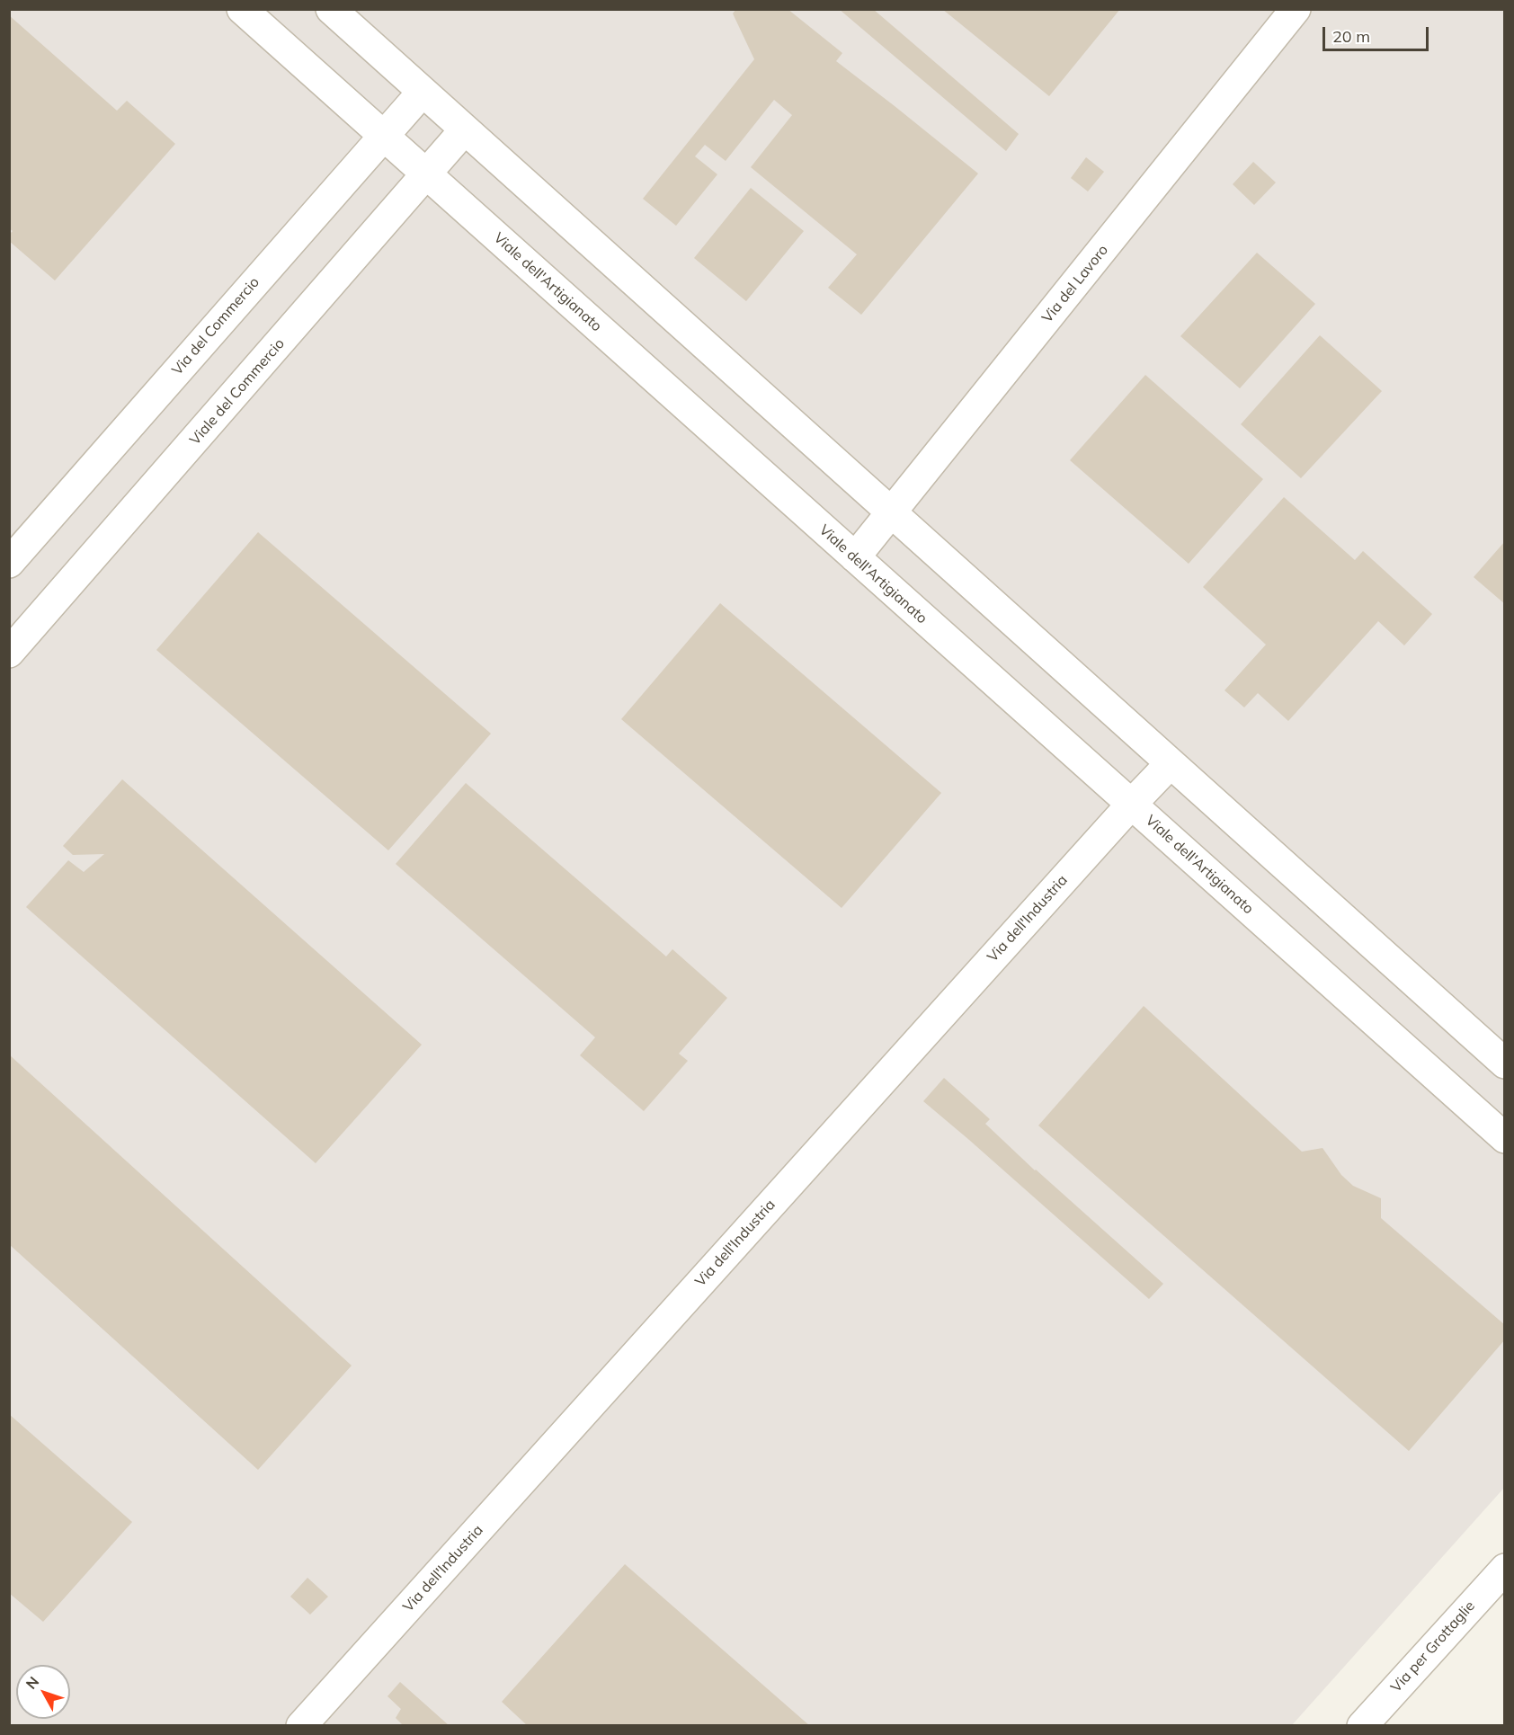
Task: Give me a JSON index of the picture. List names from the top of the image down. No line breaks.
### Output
{"streets":{"street":["Viale dell'Artigianato","Via del Lavoro","Via del Commercio","Viale del Commercio","Via dell'Industria","Via per Grottaglie"]},"crossings":[["Viale dell'Artigianato","Via del Lavoro"],["Viale dell'Artigianato","Via del Commercio"],["Viale dell'Artigianato","Viale del Commercio"],["Viale dell'Artigianato","Via dell'Industria"]],"scale_bar":"20 m","north":"top left"}
